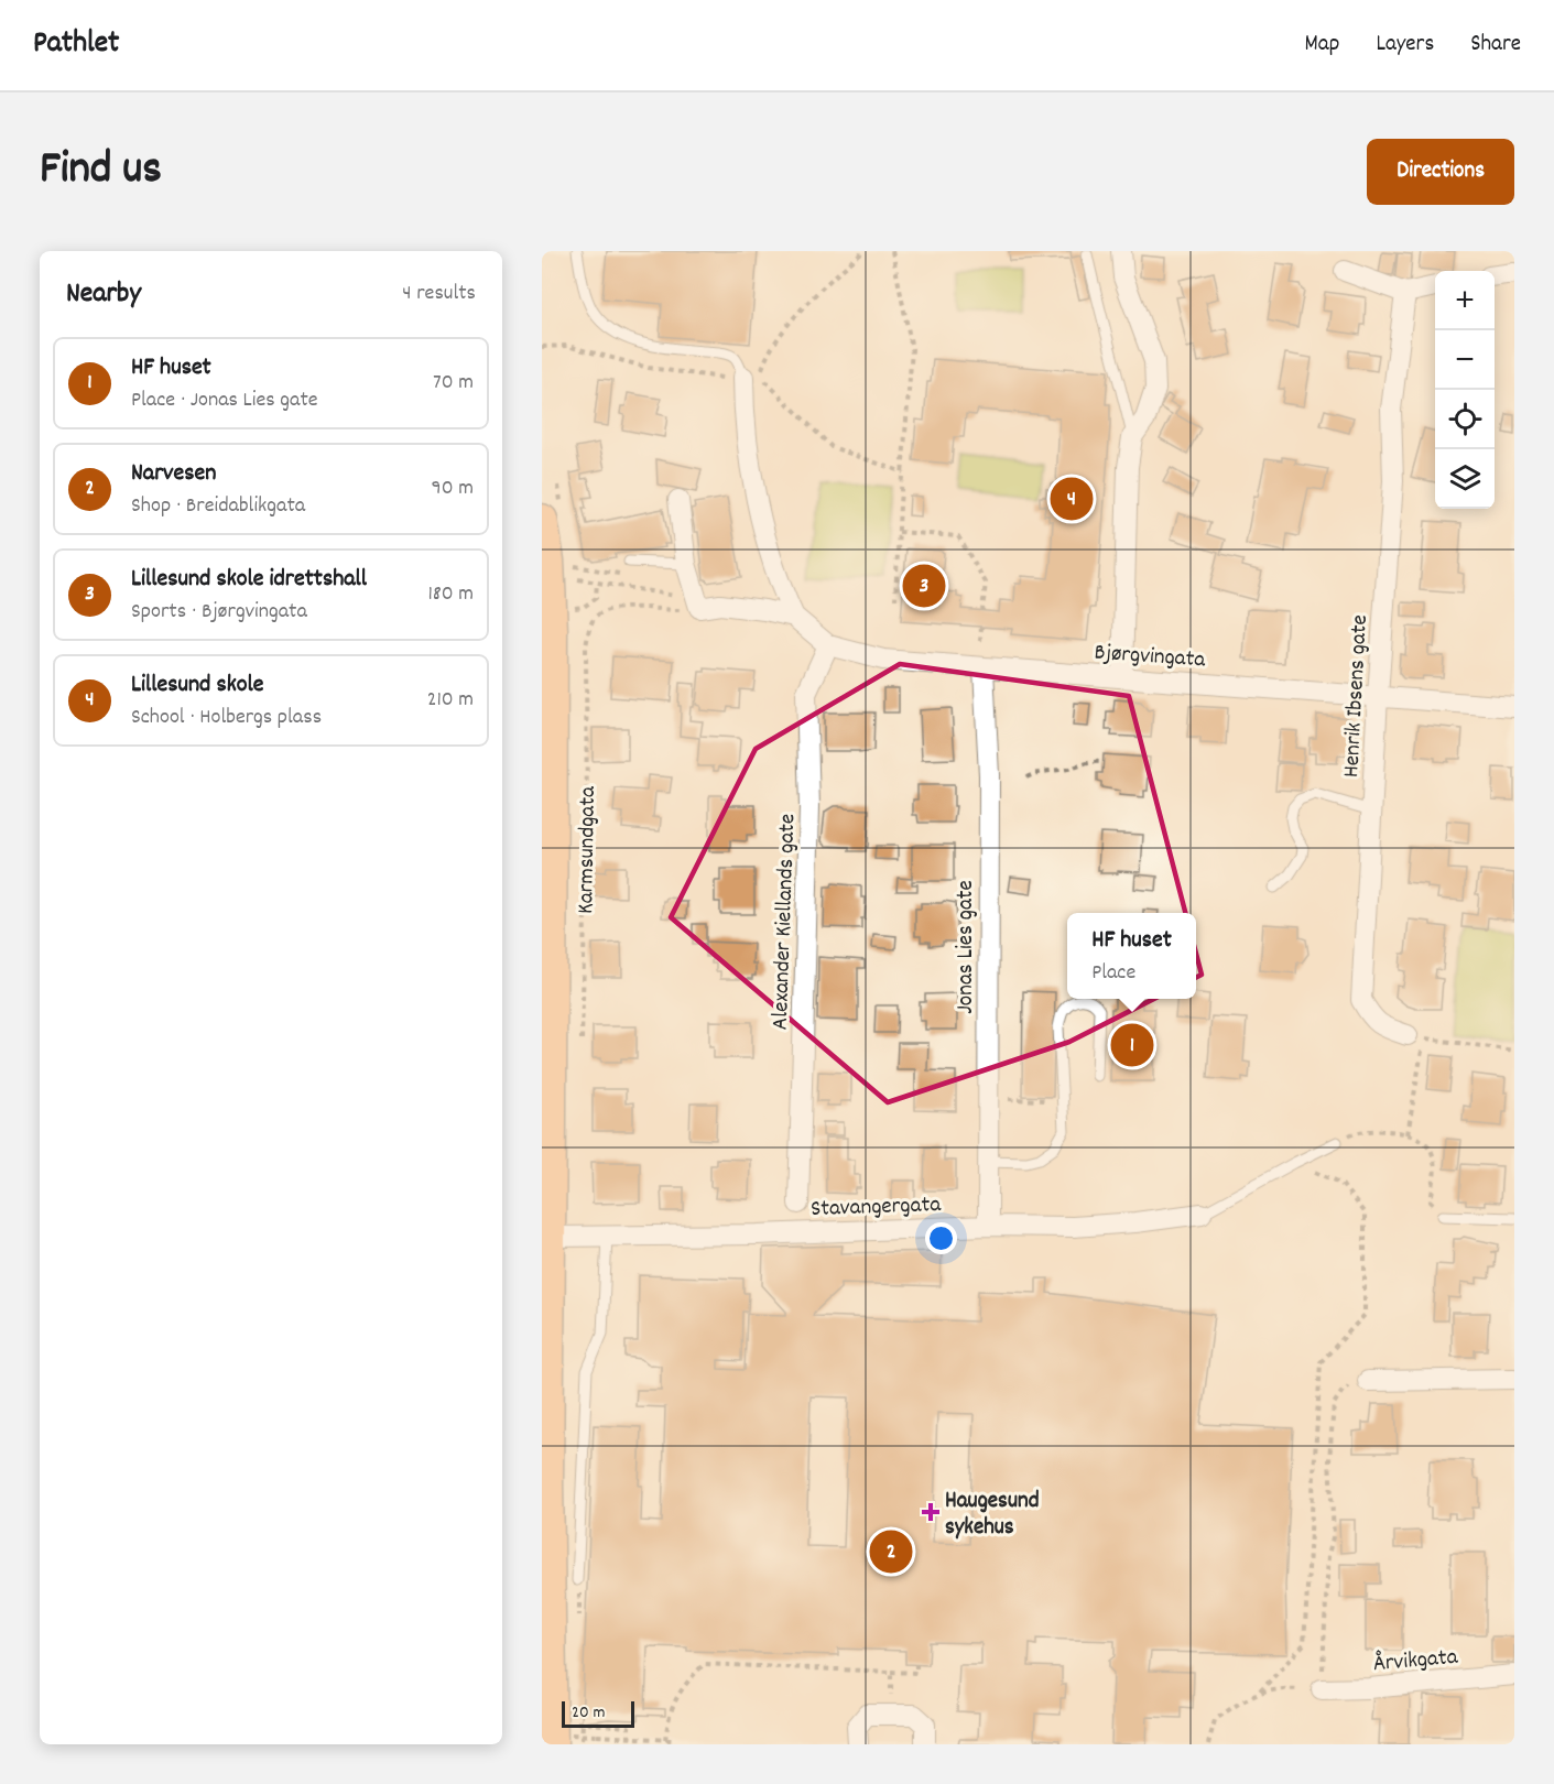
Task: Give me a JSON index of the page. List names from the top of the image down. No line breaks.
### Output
{"streets":{"main road":["Karmsundgata"],"street":["Bjørgvingata","Henrik Ibsens gate","Alexander Kiellands gate","Jonas Lies gate","Stavangergata","Årvikgata"]},"crossings":[["Bjørgvingata","Henrik Ibsens gate"],["Bjørgvingata","Karmsundgata"],["Bjørgvingata","Alexander Kiellands gate"],["Bjørgvingata","Jonas Lies gate"],["Karmsundgata","Stavangergata"],["Jonas Lies gate","Stavangergata"]],"places":{"health":["Haugesund sykehus"]},"scale_bar":"20 m","page":{"header":"Pathlet","nav":["Map","Layers","Share"],"title":"Find us","buttons":"Directions","heading":["Nearby","4 results"],"map_buttons":["+","−"],"list":[{"mark":"1","name":"HF huset","note":"Place · Jonas Lies gate","value":"70 m"},{"mark":"2","name":"Narvesen","note":"Shop · Breidablikgata","value":"90 m"},{"mark":"3","name":"Lillesund skole idrettshall","note":"Sports · Bjørgvingata","value":"180 m"},{"mark":"4","name":"Lillesund skole","note":"School · Holbergs plass","value":"210 m"}],"pins":["4","3","1","2"],"popup":["HF huset","Place"],"scale":"20 m"}}
